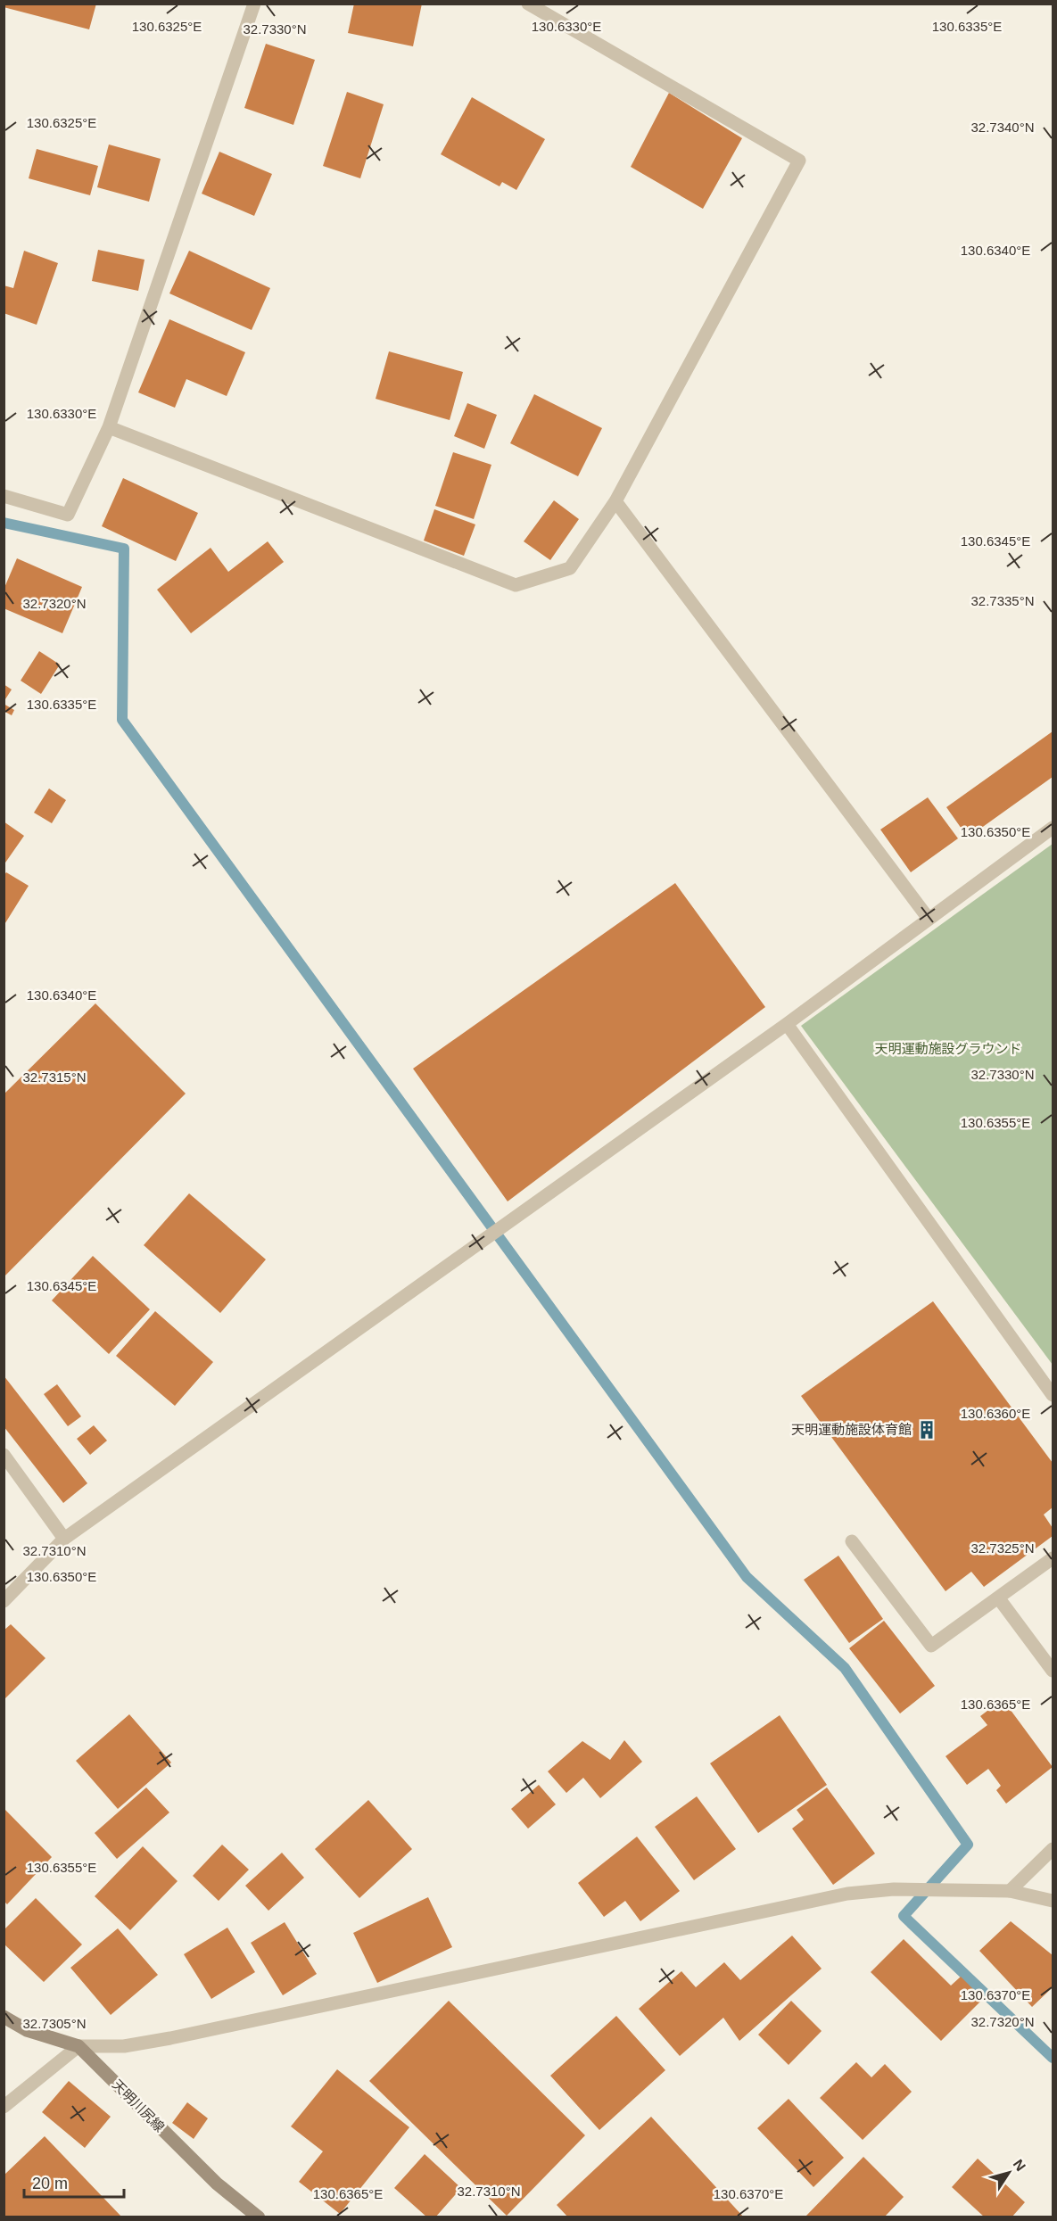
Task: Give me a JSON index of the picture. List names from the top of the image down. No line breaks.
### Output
{"streets":{"main road":["天明川尻線"]},"parks":["天明運動施設グラウンド"],"places":{"building":["天明運動施設体育館"]},"scale_bar":"20 m","north":"top right","coordinates":["130.6330°E","130.6335°E","130.6325°E","32.7330°N","32.7340°N","130.6340°E","130.6345°E","32.7335°N","32.7320°N","130.6350°E","32.7315°N","130.6355°E","130.6360°E","32.7325°N","32.7310°N","130.6365°E","130.6370°E","32.7305°N"]}
